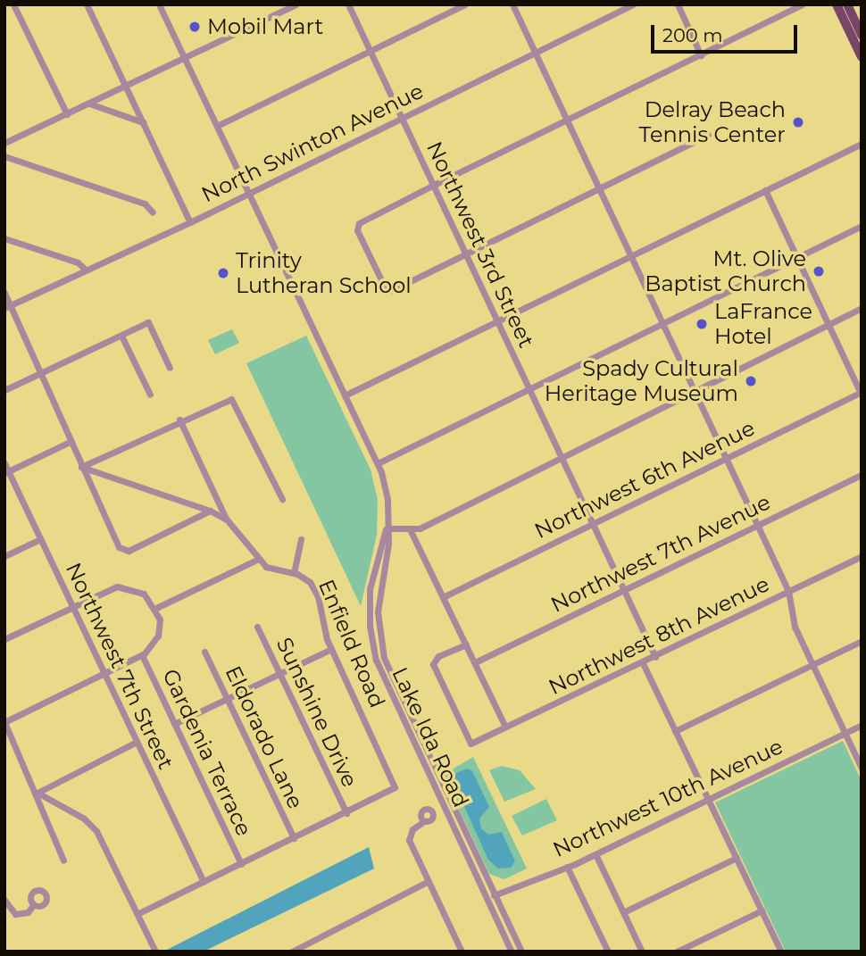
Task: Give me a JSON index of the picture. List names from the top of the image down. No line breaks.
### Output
{"streets":{"street":["North Swinton Avenue","Northwest 3rd Street","Northwest 6th Avenue","Northwest 7th Avenue","Northwest 8th Avenue","Enfield Road","Northwest 7th Street","Sunshine Drive","Eldorado Lane","Lake Ida Road","Gardenia Terrace","Northwest 10th Avenue"]},"crossings":[["North Swinton Avenue","Northwest 3rd Street"],["North Swinton Avenue","Lake Ida Road"],["Northwest 3rd Street","Northwest 6th Avenue"],["Northwest 3rd Street","Northwest 7th Avenue"],["Northwest 3rd Street","Northwest 8th Avenue"],["Enfield Road","Sunshine Drive"],["Lake Ida Road","Northwest 10th Avenue"]],"places":["Mobil Mart","Delray Beach Tennis Center","Mt. Olive Baptist Church","Trinity Lutheran School","LaFrance Hotel","Spady Cultural Heritage Museum"],"scale_bar":"200 m"}
